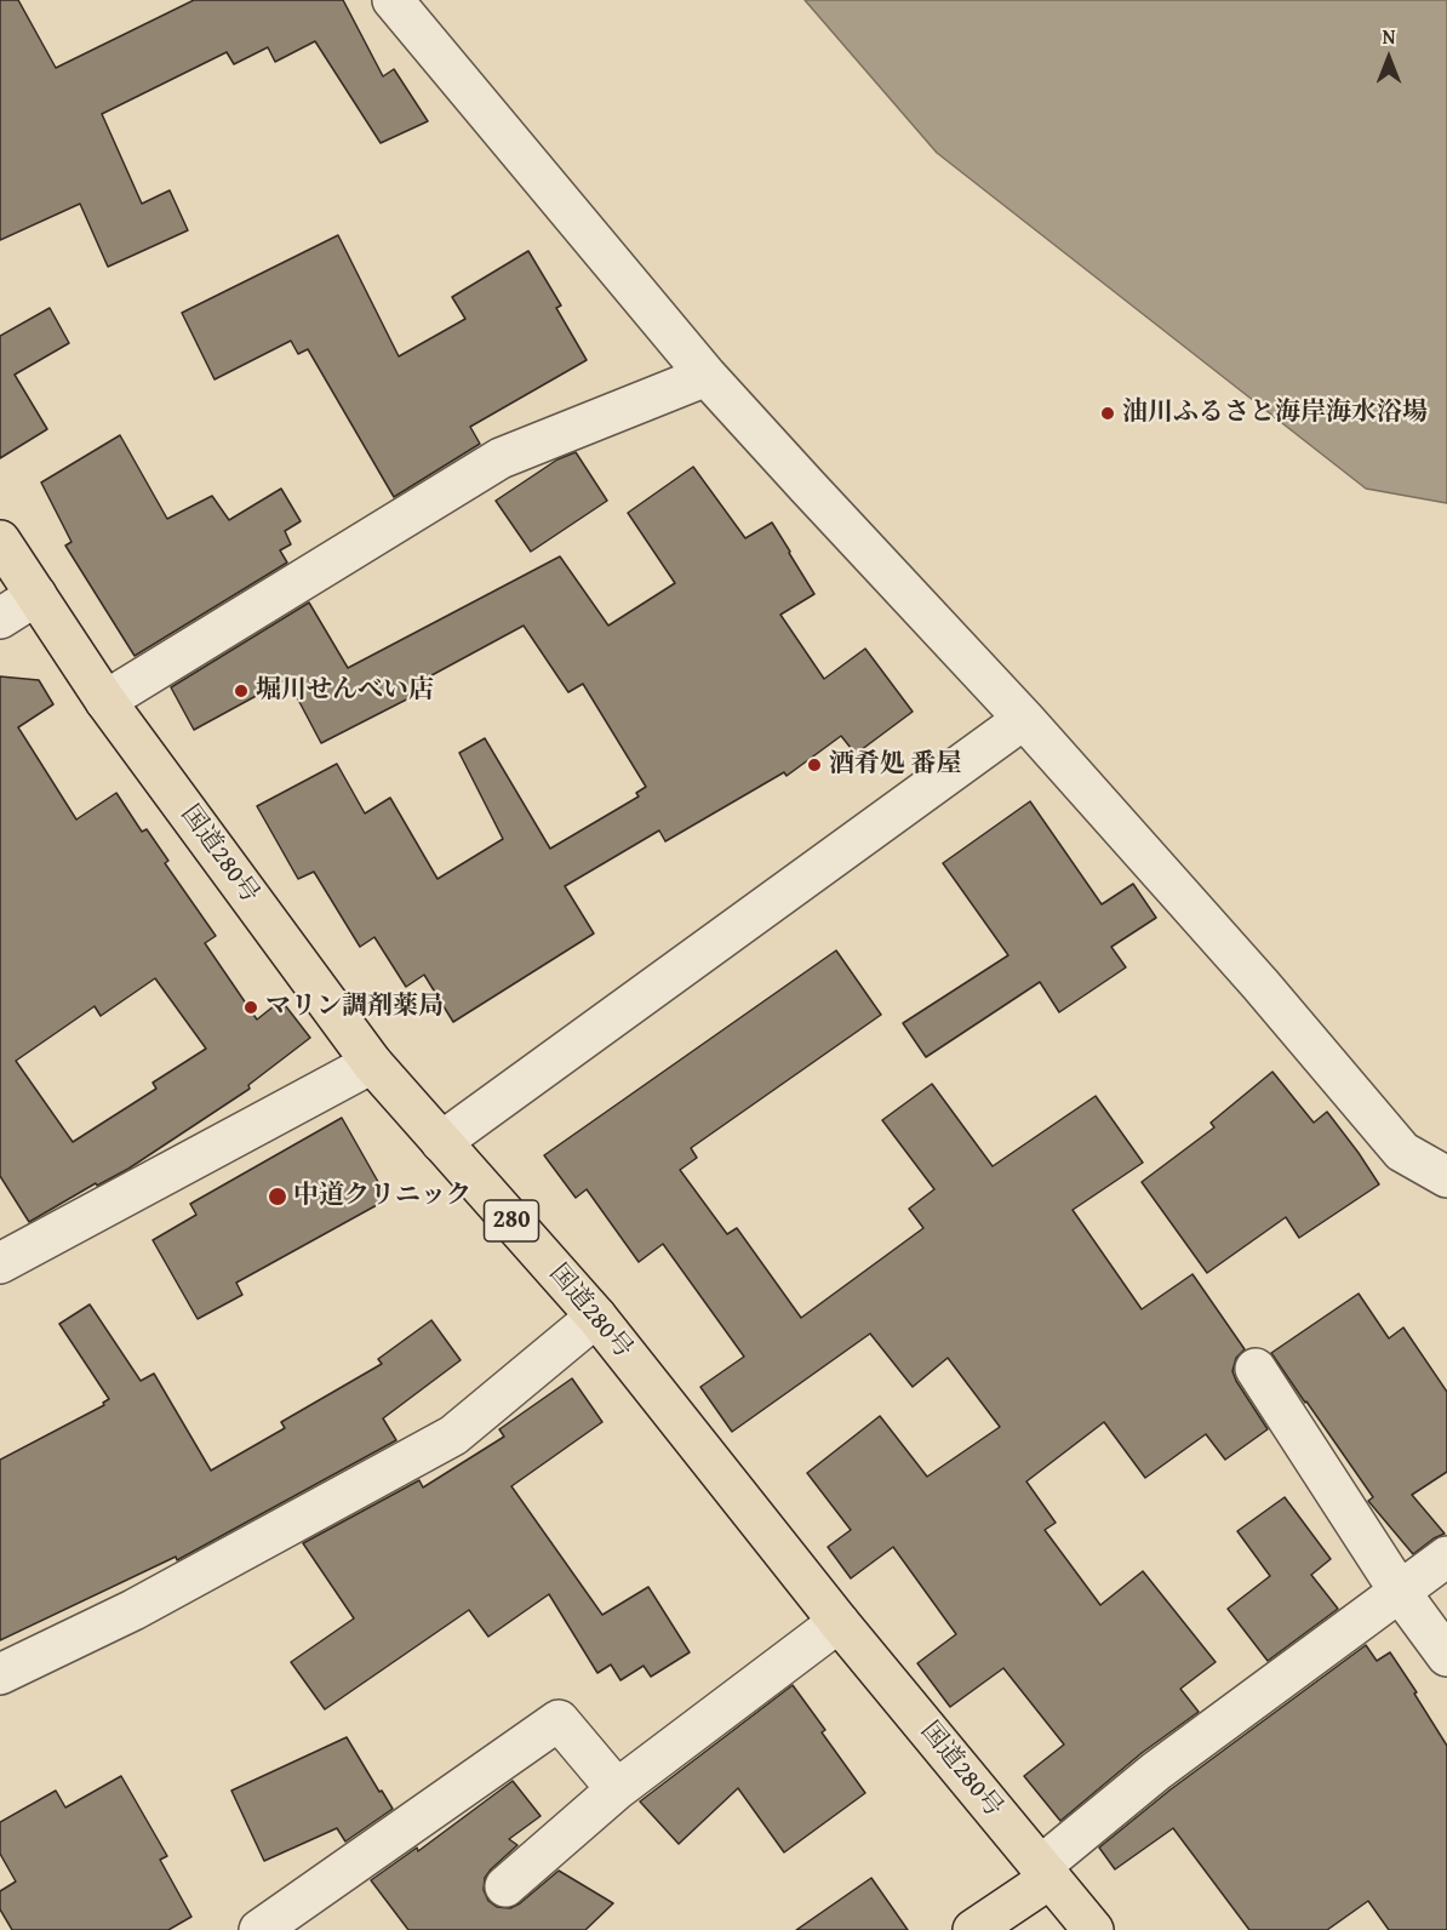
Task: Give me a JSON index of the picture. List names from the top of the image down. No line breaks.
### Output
{"streets":{"main road":["国道280号","280"]},"places":["油川ふるさと海岸海水浴場","堀川せんべい店","酒肴処 番屋","マリン調剤薬局","中道クリニック"],"north":"top"}
